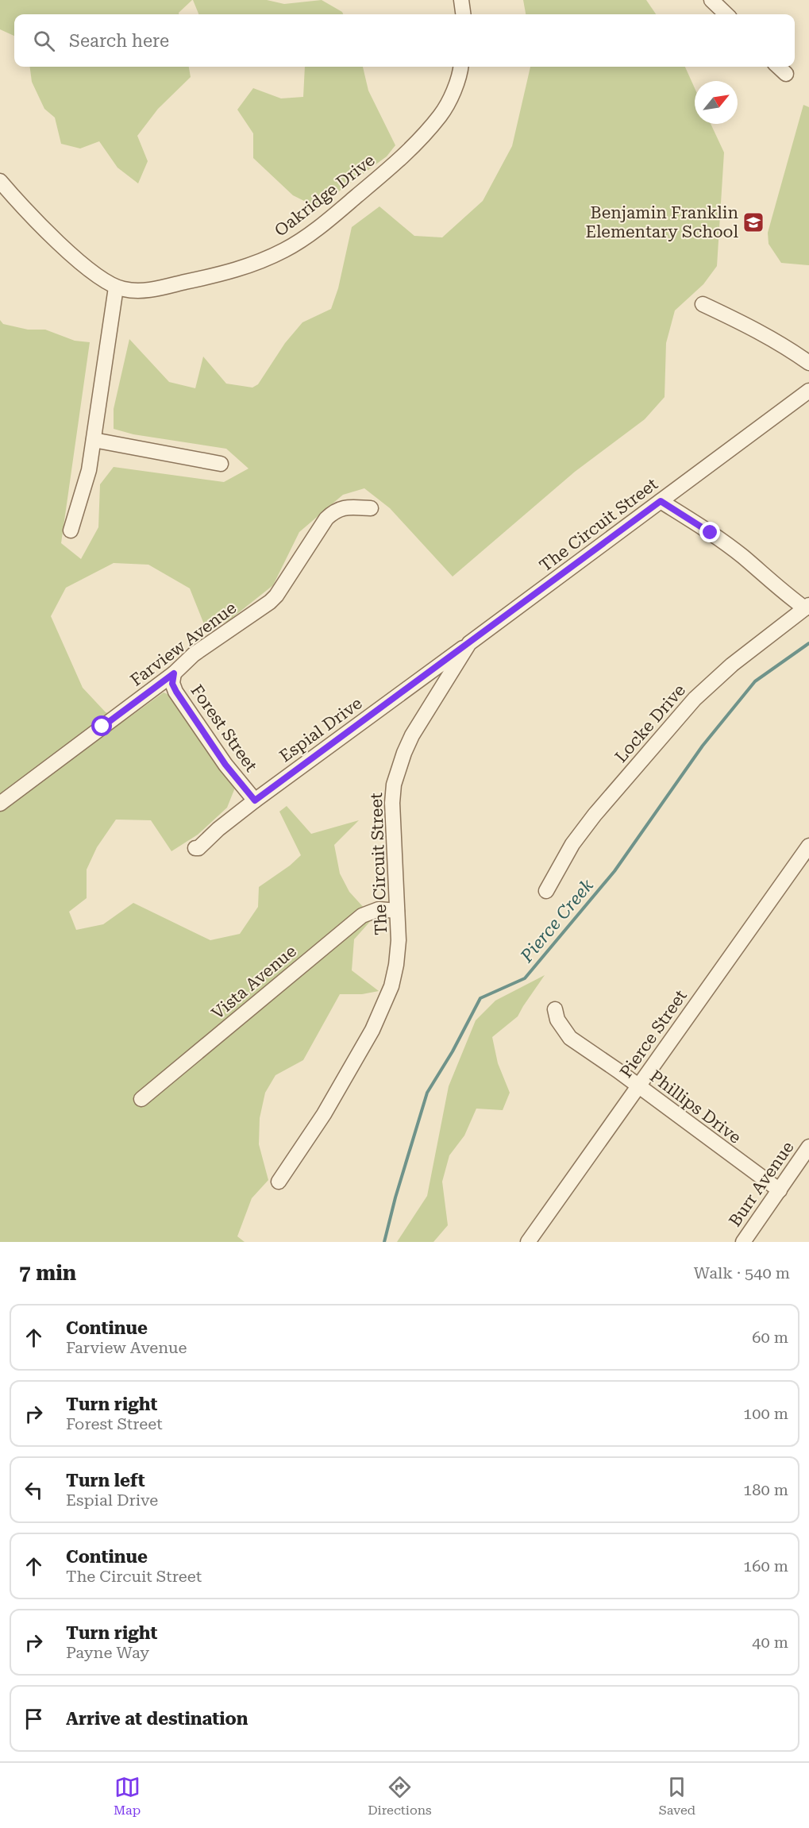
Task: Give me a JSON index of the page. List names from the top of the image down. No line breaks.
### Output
{"streets":{"street":["Oakridge Drive","The Circuit Street","Farview Avenue","Locke Drive","Forest Street","Espial Drive","Vista Avenue","Pierce Street","Phillips Drive","Burr Avenue"]},"crossings":[["The Circuit Street","Espial Drive"],["The Circuit Street","Vista Avenue"],["Farview Avenue","Forest Street"],["Forest Street","Espial Drive"],["Pierce Street","Phillips Drive"],["Phillips Drive","Burr Avenue"]],"water":["Pierce Creek"],"places":{"school or university":["Benjamin Franklin Elementary School"]},"north":"top right","page":{"search":"Search here","heading":["7 min","Walk · 540 m"],"list":[["Continue","Farview Avenue","60 m"],["Turn right","Forest Street","100 m"],["Turn left","Espial Drive","180 m"],["Continue","The Circuit Street","160 m"],["Turn right","Payne Way","40 m"],"Arrive at destination"],"nav":["Map","Directions","Saved"]}}
